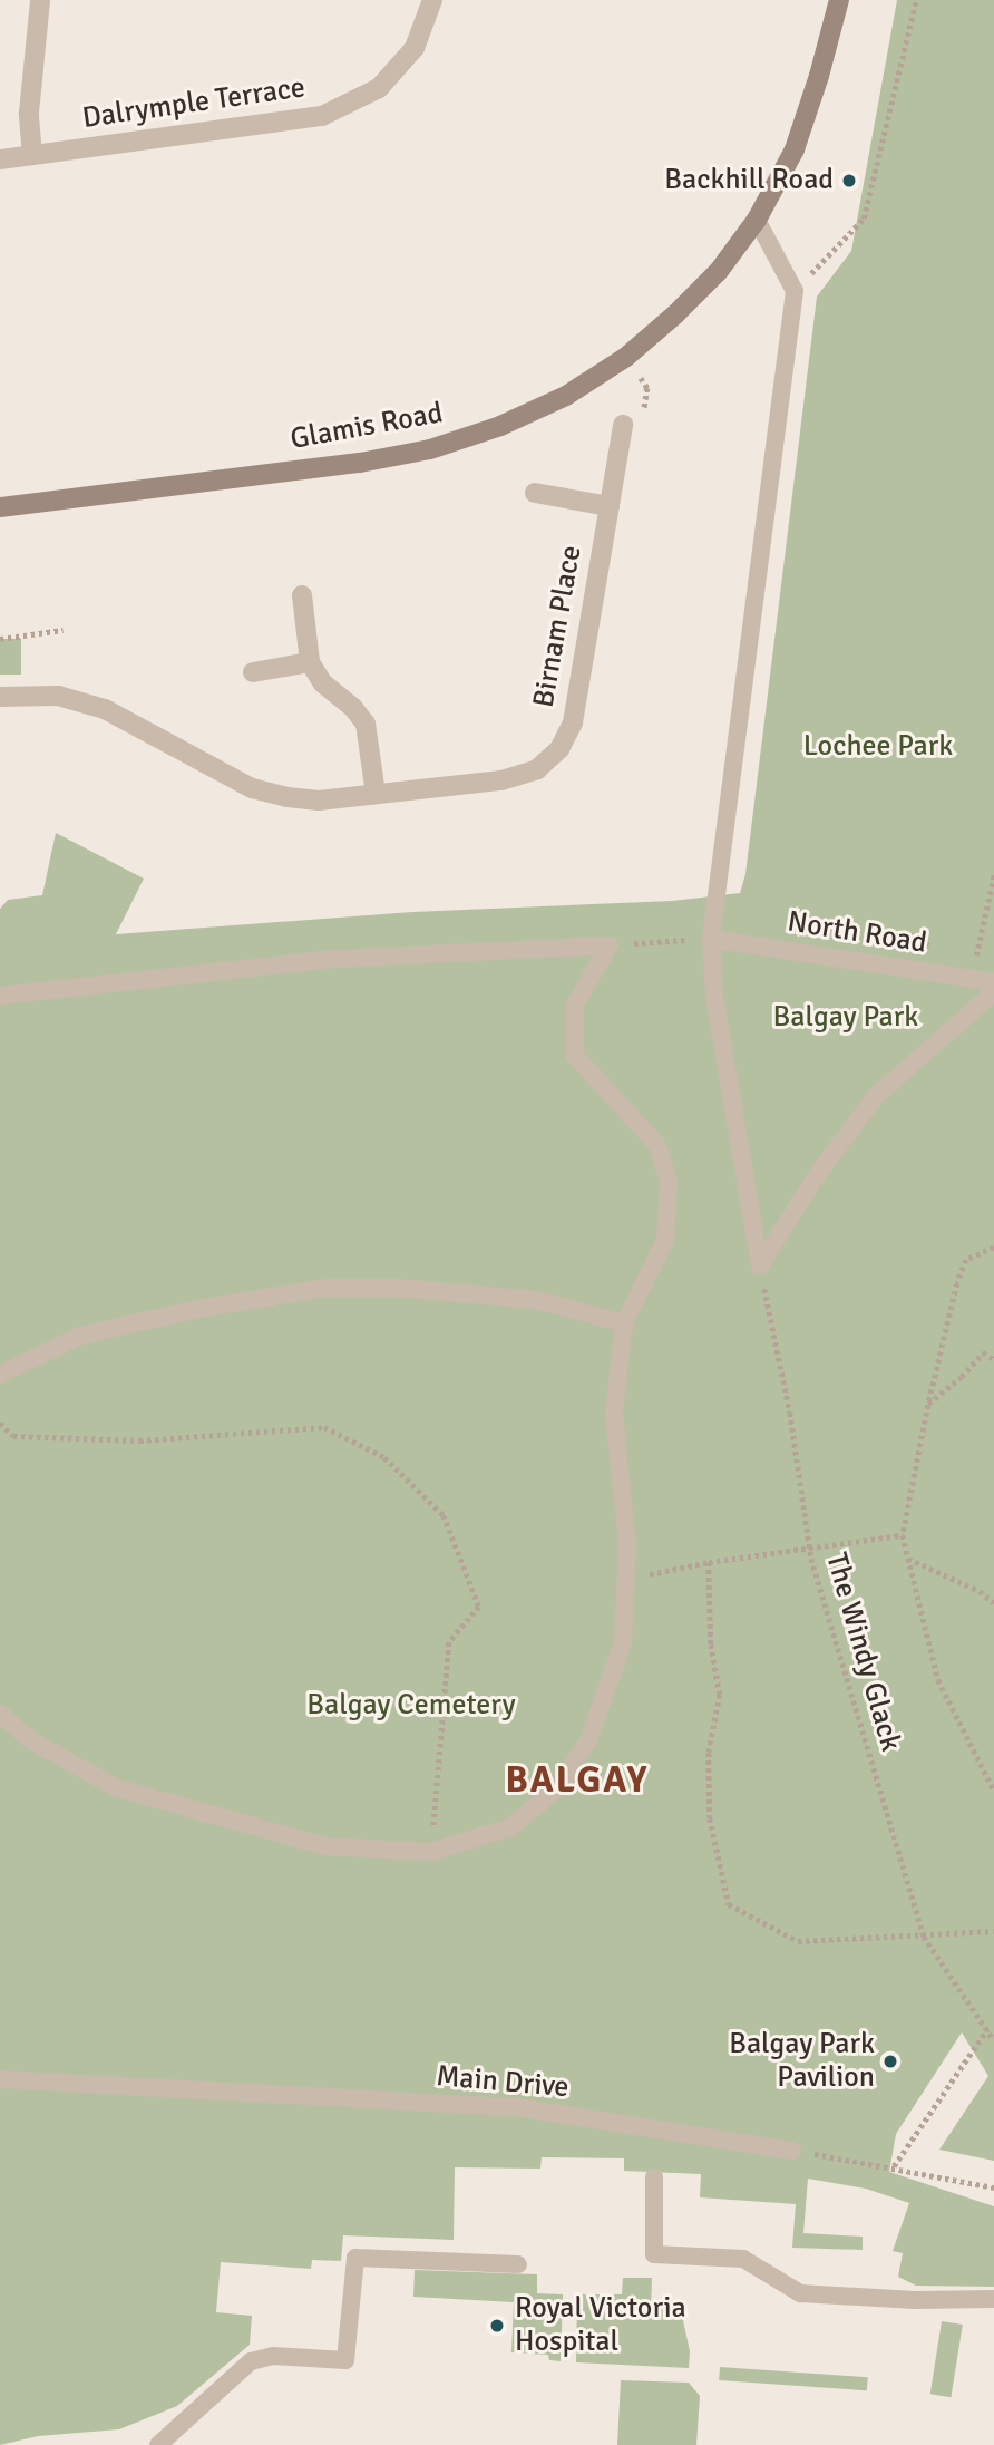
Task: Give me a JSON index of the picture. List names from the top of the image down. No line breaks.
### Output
{"streets":{"street":["Dalrymple Terrace","Glamis Road","Birnam Place"],"lane":["North Road","Main Drive"],"path":["The Windy Glack"]},"districts":["BALGAY"],"parks":["Lochee Park","Balgay Park","Balgay Cemetery"],"places":["Backhill Road","Balgay Park Pavilion","Royal Victoria Hospital"]}
